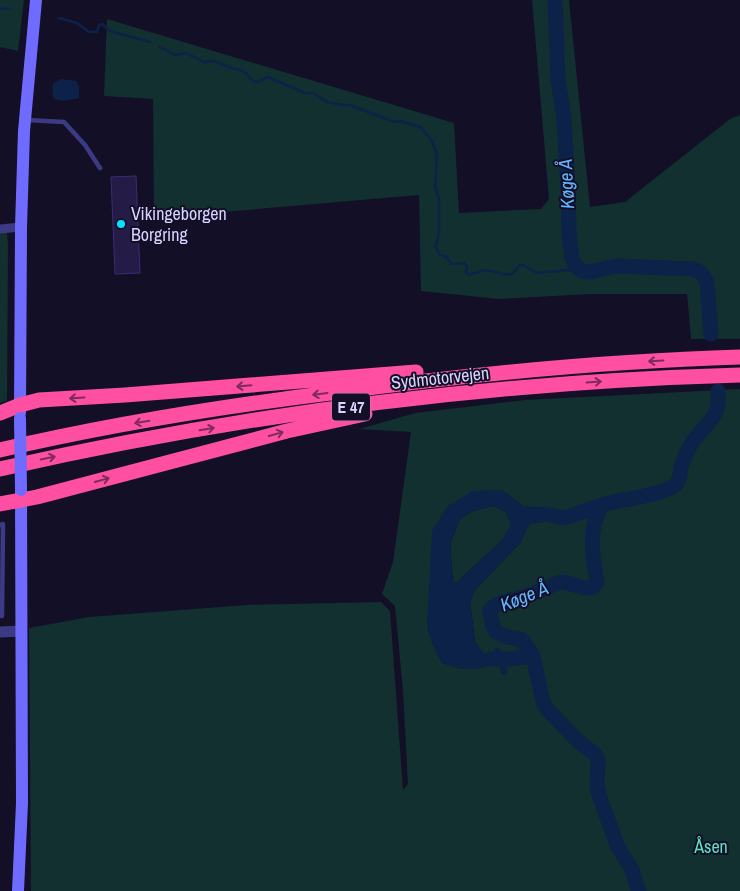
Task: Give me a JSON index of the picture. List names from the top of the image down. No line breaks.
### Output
{"streets":{"highway":["Sydmotorvejen","E 47"]},"water":["Køge Å"],"parks":["Åsen"],"places":["Vikingeborgen Borgring"]}
